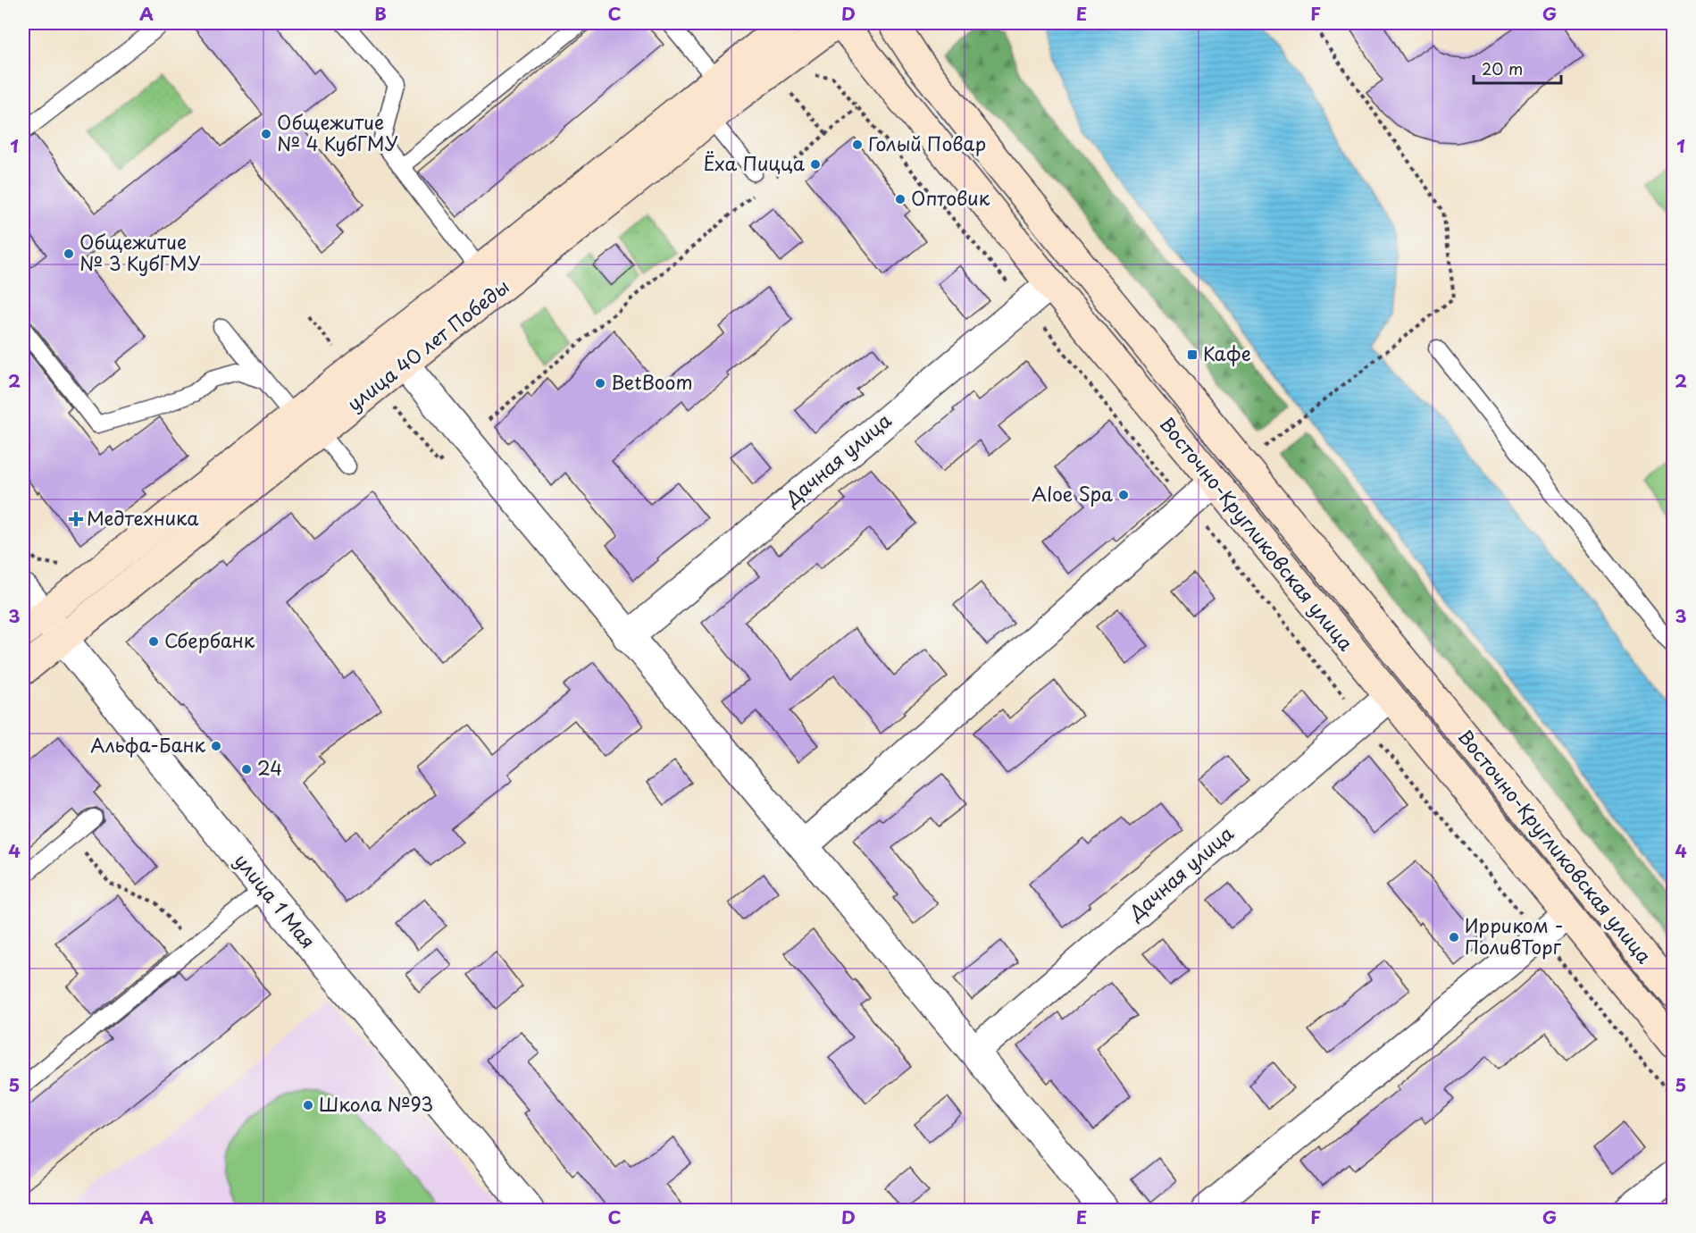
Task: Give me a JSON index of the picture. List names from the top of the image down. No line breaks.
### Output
{"streets":{"main road":["улица 40 лет Победы","Восточно-Кругликовская улица"],"street":["Дачная улица","улица 1 Мая"]},"crossings":[["улица 40 лет Победы","улица 1 Мая"],["Дачная улица","Восточно-Кругликовская улица"]],"places":{"other":["Общежитие № 4 КубГМУ","Голый Повар","Ёха Пицца","Оптовик","Общежитие № 3 КубГМУ","BetBoom","Aloe Spa","Сбербанк","Альфа-Банк","24","Ирриком - ПоливТорг","Школа №93"],"transit":["Кафе"],"health":["Медтехника"]},"scale_bar":"20 m","grid":{"columns":["A","B","C","D","E","F","G"],"rows":["1","2","3","4","5"]}}
